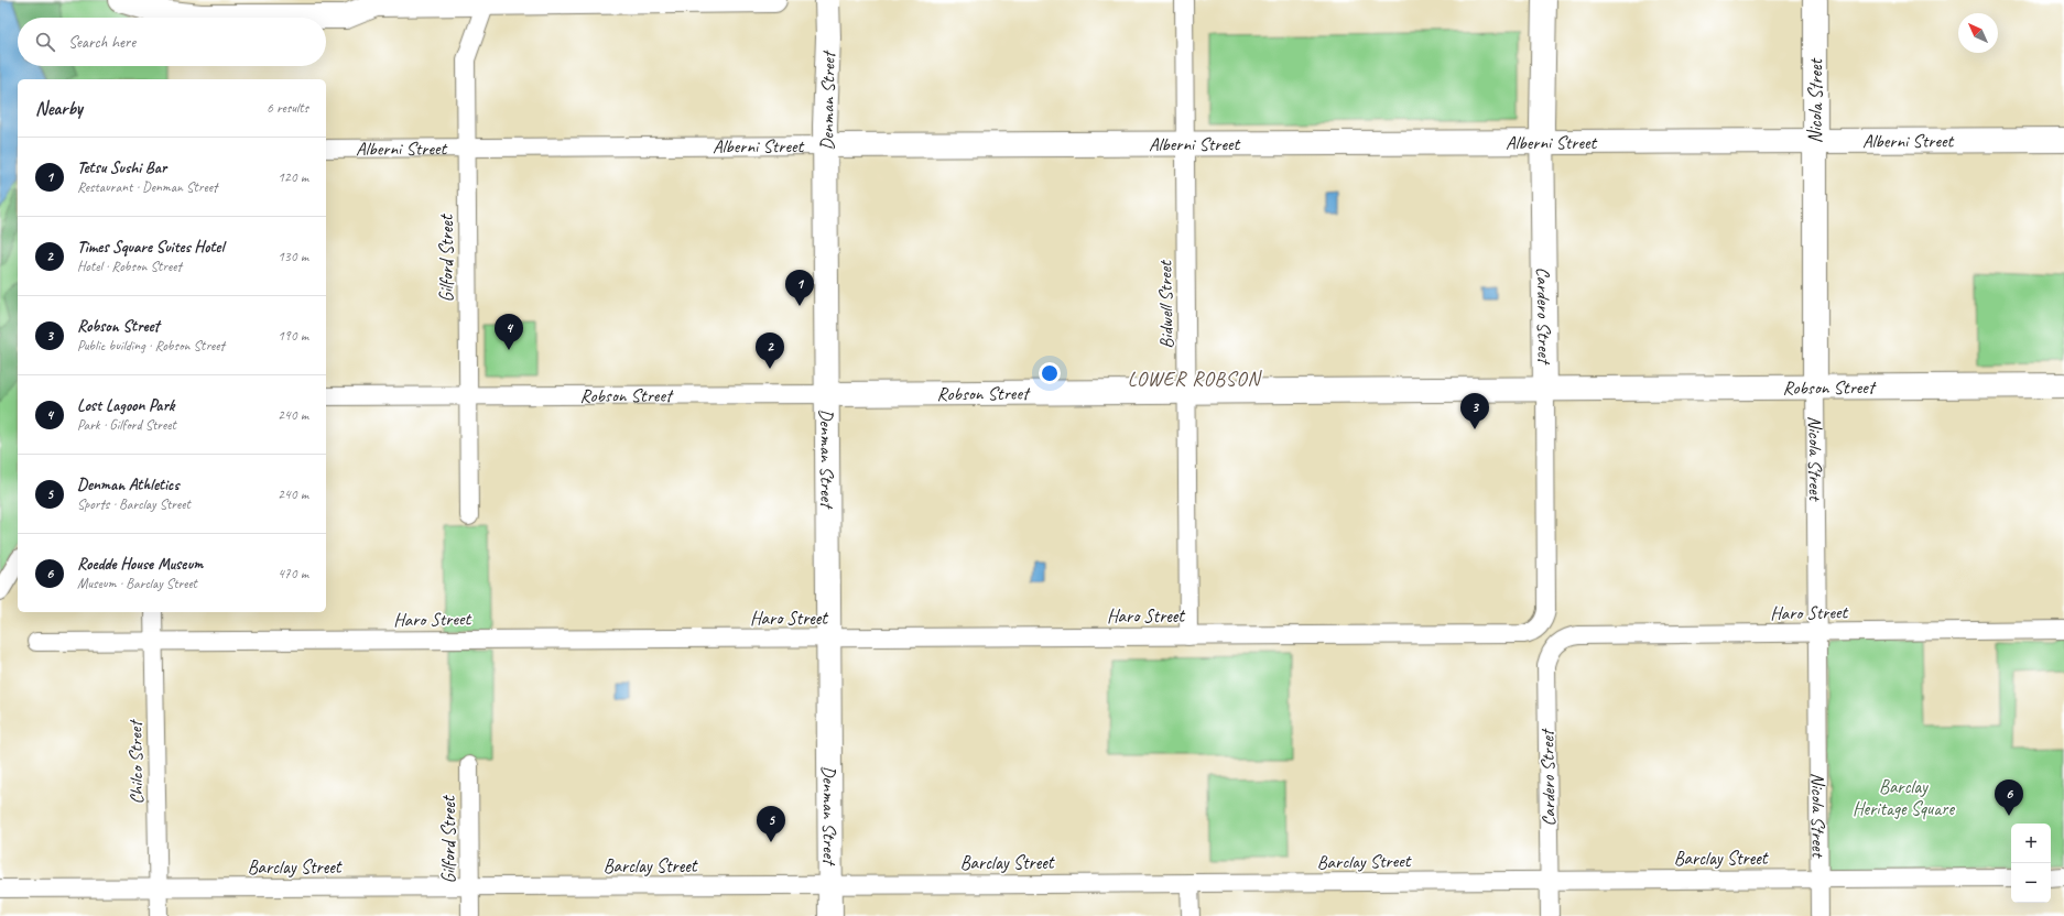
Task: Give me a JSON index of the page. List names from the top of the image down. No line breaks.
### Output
{"streets":{"main road":["Denman Street","Nicola Street","Alberni Street","Cardero Street","Robson Street"],"street":["Gilford Street","Bidwell Street","Haro Street","Chilco Street","Barclay Street"]},"crossings":[["Denman Street","Alberni Street"],["Denman Street","Robson Street"],["Denman Street","Haro Street"],["Denman Street","Barclay Street"],["Nicola Street","Alberni Street"],["Nicola Street","Robson Street"],["Nicola Street","Haro Street"],["Nicola Street","Barclay Street"],["Alberni Street","Gilford Street"],["Alberni Street","Bidwell Street"],["Alberni Street","Cardero Street"],["Gilford Street","Robson Street"],["Gilford Street","Barclay Street"],["Bidwell Street","Robson Street"],["Bidwell Street","Haro Street"],["Cardero Street","Robson Street"],["Cardero Street","Haro Street"],["Cardero Street","Barclay Street"],["Haro Street","Chilco Street"],["Chilco Street","Barclay Street"]],"districts":["LOWER ROBSON"],"parks":["Barclay Heritage Square"],"north":"top left","page":{"search":"Search here","heading":["Nearby","6 results"],"list":[{"mark":"1","name":"Tetsu Sushi Bar","note":"Restaurant · Denman Street","value":"120 m"},{"mark":"2","name":"Times Square Suites Hotel","note":"Hotel · Robson Street","value":"130 m"},{"mark":"3","name":"Robson Street","note":"Public building · Robson Street","value":"190 m"},{"mark":"4","name":"Lost Lagoon Park","note":"Park · Gilford Street","value":"240 m"},{"mark":"5","name":"Denman Athletics","note":"Sports · Barclay Street","value":"240 m"},{"mark":"6","name":"Roedde House Museum","note":"Museum · Barclay Street","value":"470 m"}],"pins":["1","4","2","3","6","5"],"map_buttons":["+","−"]}}
